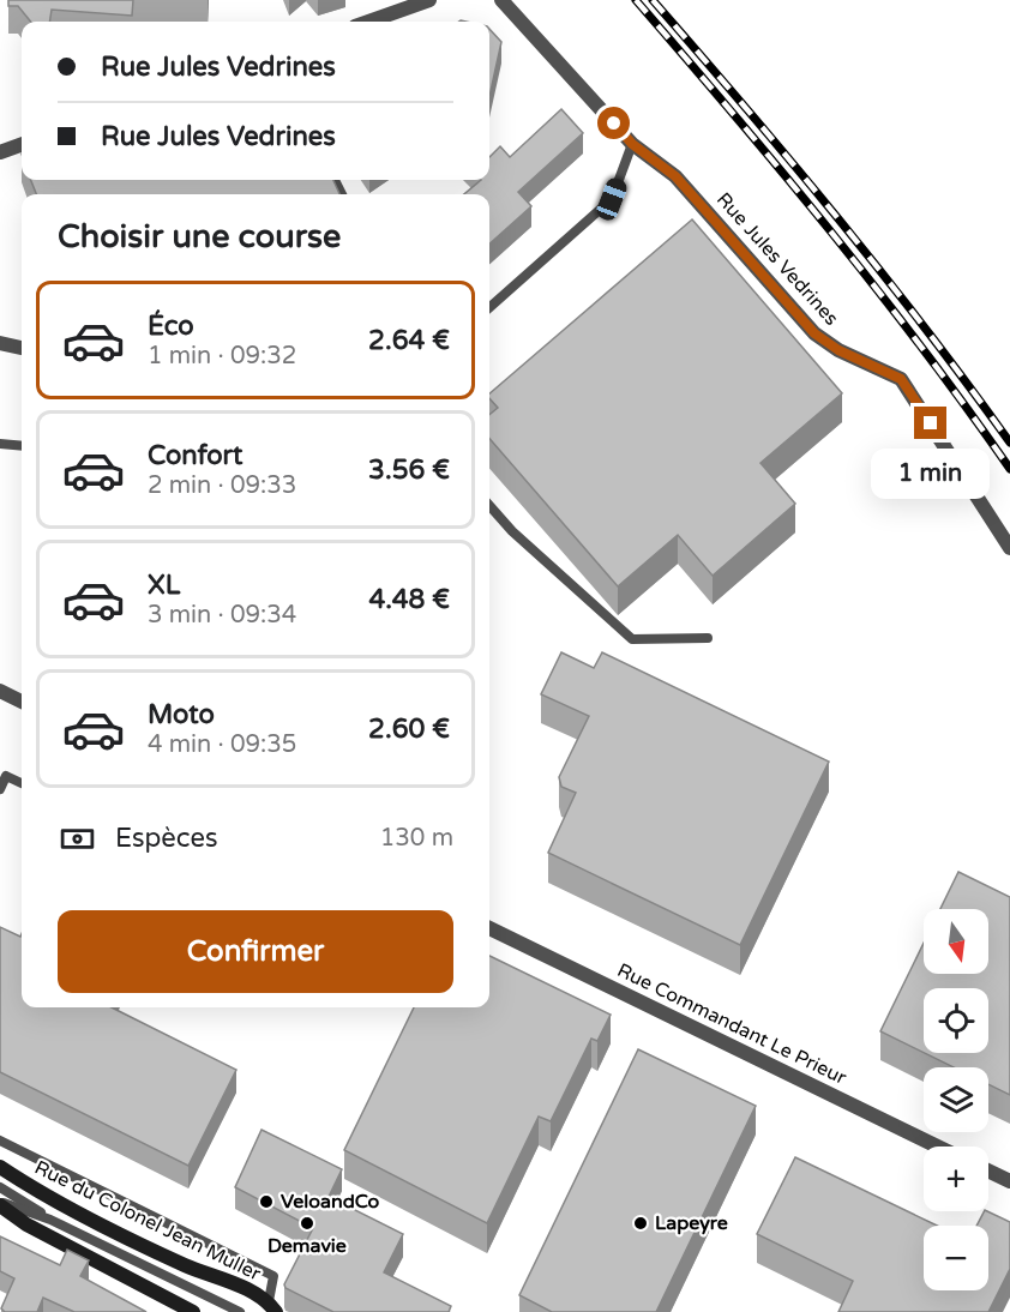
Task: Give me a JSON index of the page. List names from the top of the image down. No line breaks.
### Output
{"streets":{"main road":["Rue du Colonel Jean Muller"],"street":["Rue Jules Vedrines","Rue Commandant Le Prieur"]},"places":["VeloandCo","Demavie","Lapeyre"],"north":"bottom","page":{"banner":["Rue Jules Vedrines","Rue Jules Vedrines"],"heading":"Choisir une course","list":[{"name":"Éco","note":"1 min · 09:32","value":"2.64 €"},{"name":"Confort","note":"2 min · 09:33","value":"3.56 €"},{"name":"XL","note":"3 min · 09:34","value":"4.48 €"},{"name":"Moto","note":"4 min · 09:35","value":"2.60 €"}],"bubble":"1 min","pay":["Espèces","130 m"],"buttons":"Confirmer","map_buttons":["+","−"]}}
